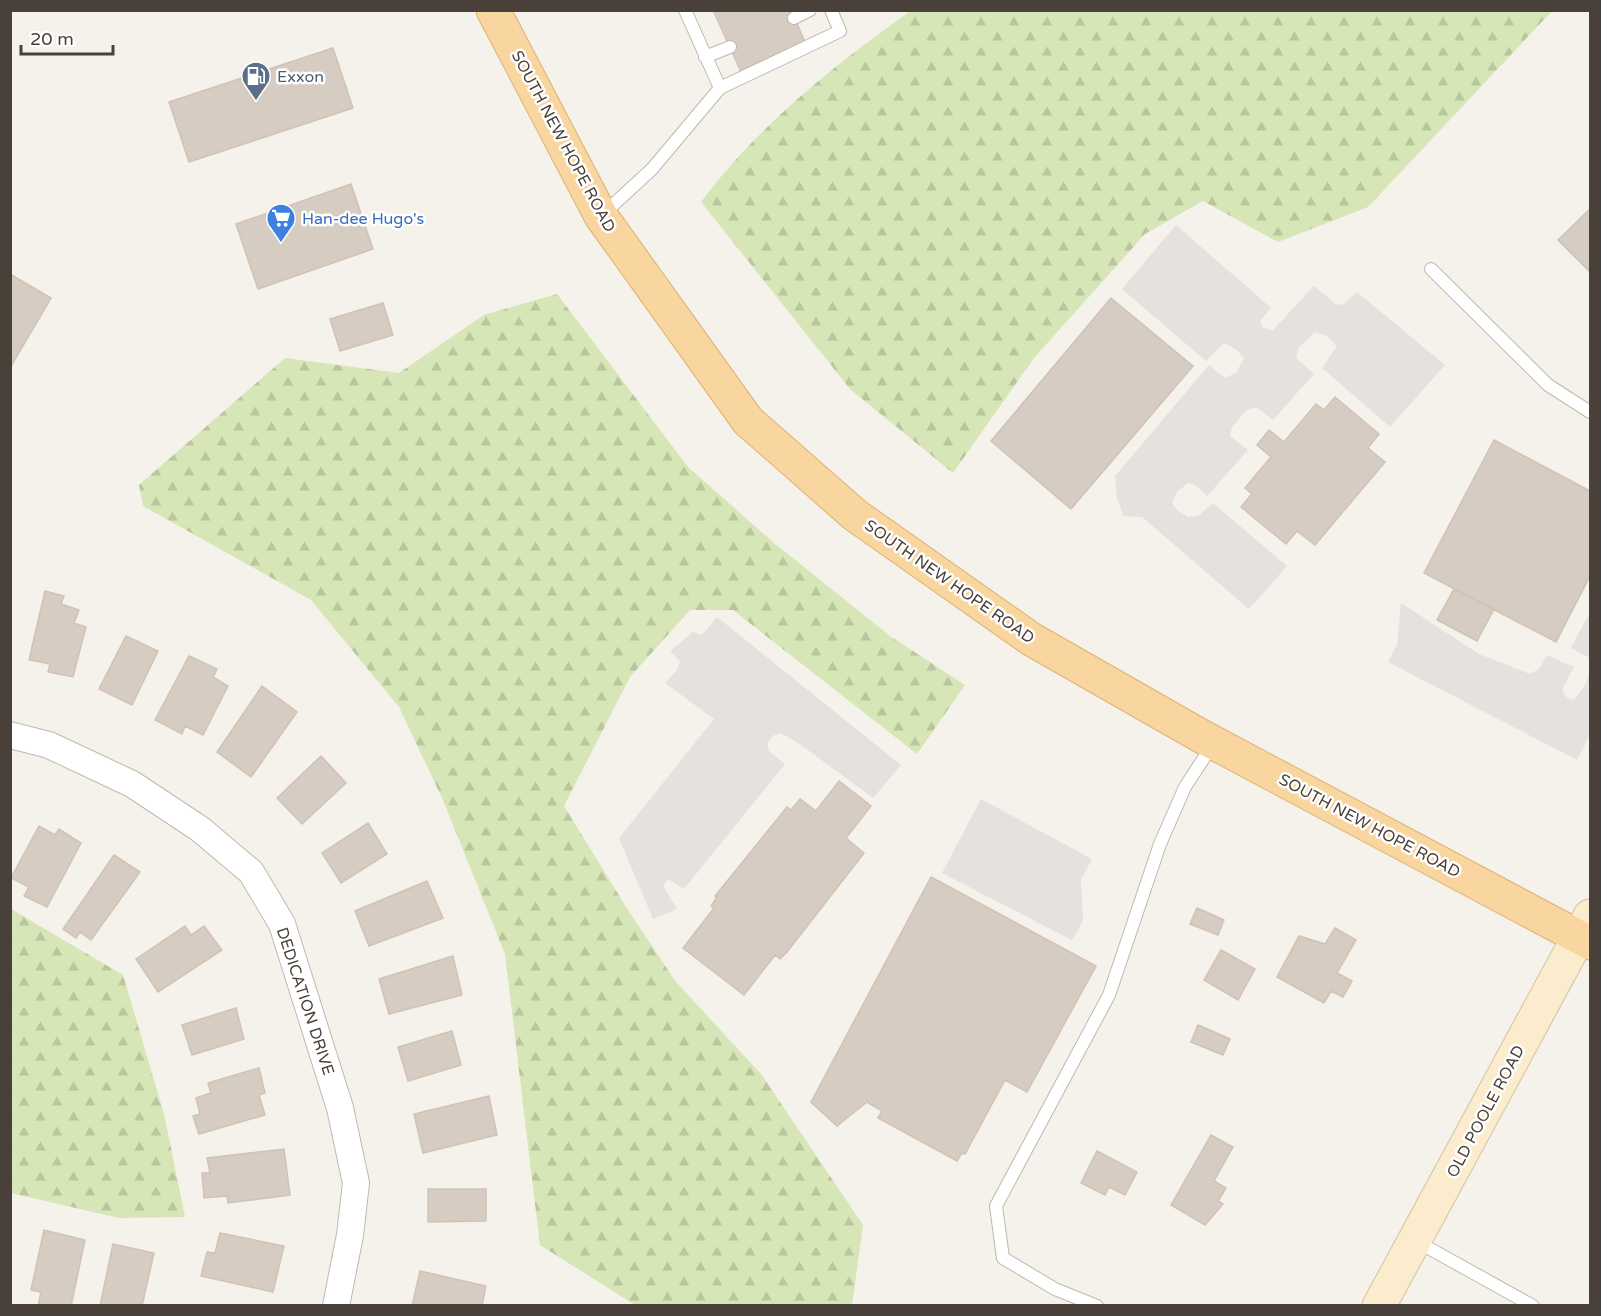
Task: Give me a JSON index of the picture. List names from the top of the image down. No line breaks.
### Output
{"streets":{"main road":["SOUTH NEW HOPE ROAD"],"street":["DEDICATION DRIVE","OLD POOLE ROAD"]},"crossings":[["SOUTH NEW HOPE ROAD","OLD POOLE ROAD"]],"places":{"fuel station":["Exxon"],"supermarket":["Han-dee Hugo's"]},"scale_bar":"20 m"}
